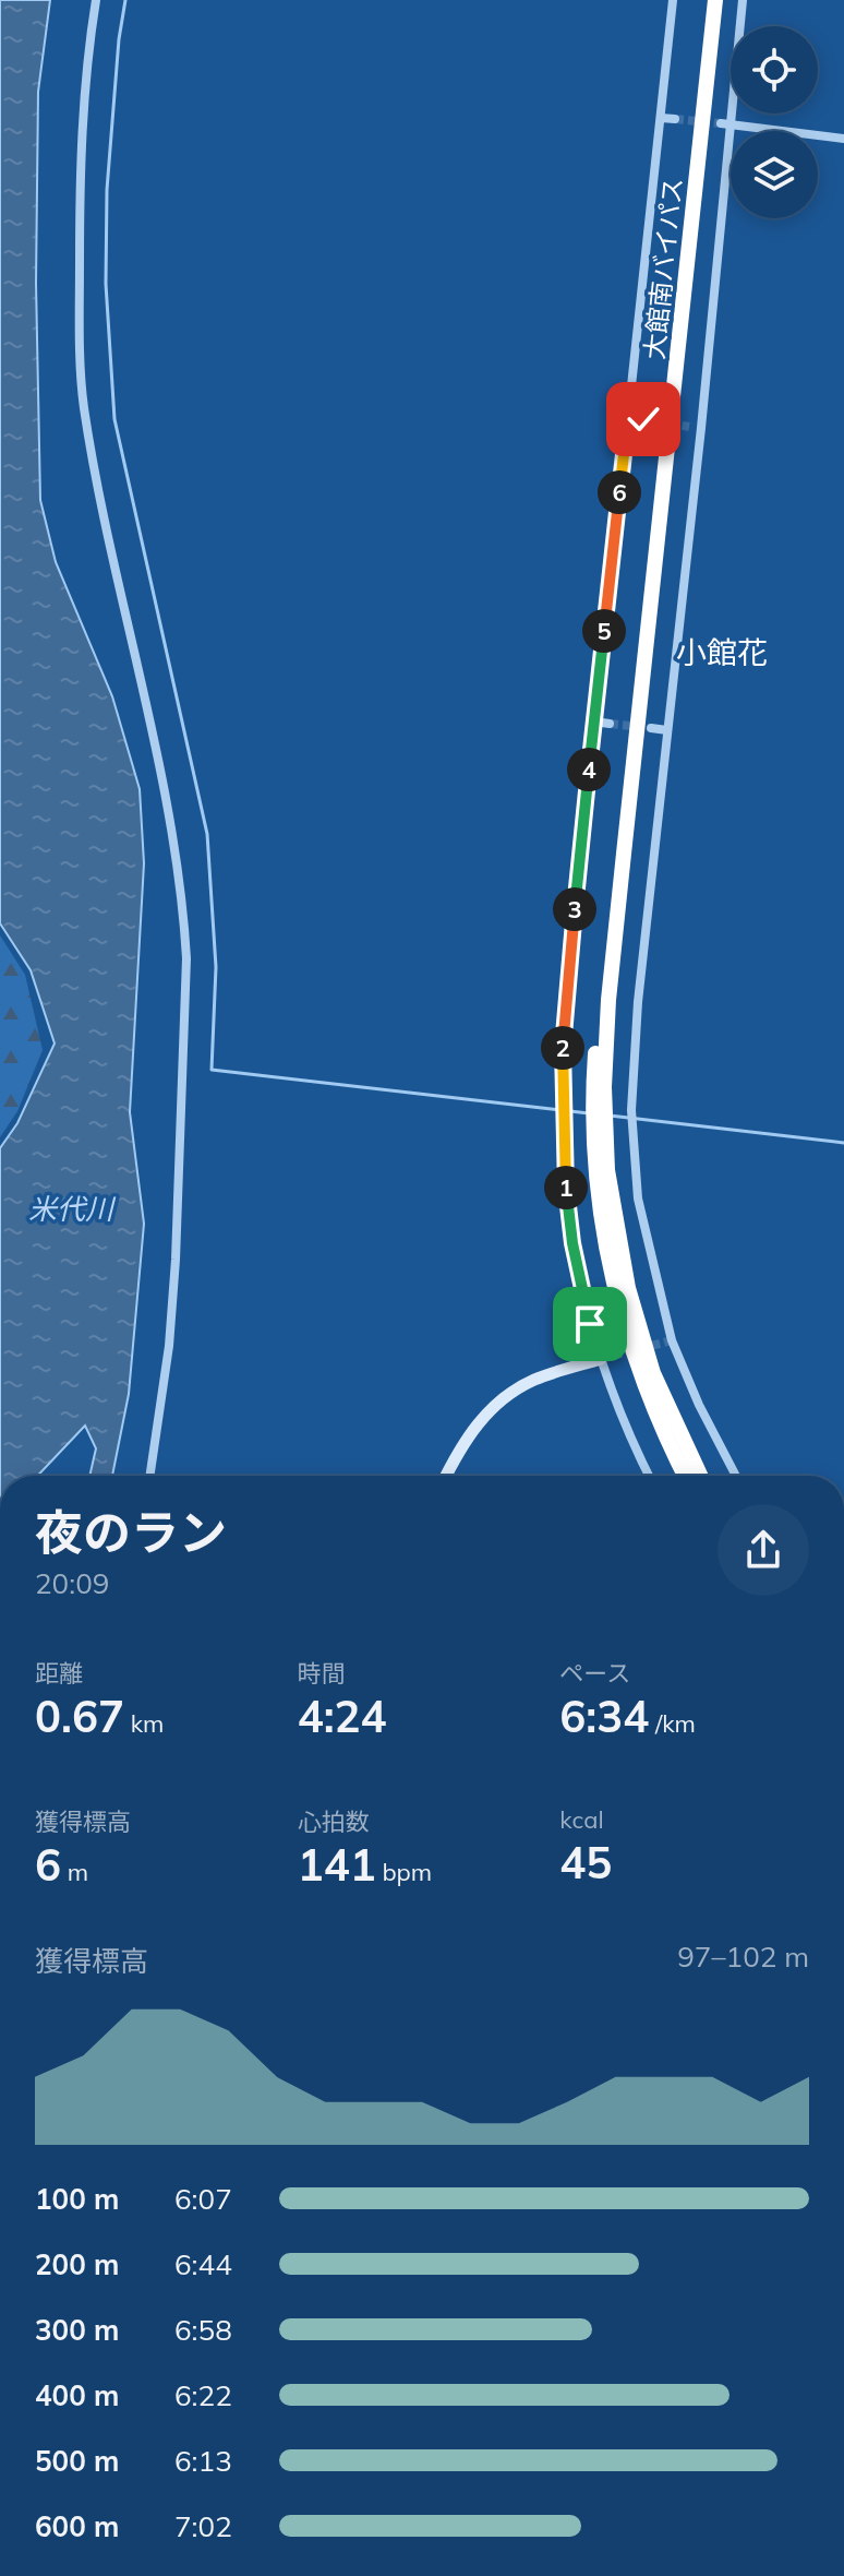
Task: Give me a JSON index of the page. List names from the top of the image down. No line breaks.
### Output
{"streets":{"highway":["大館南バイパス"]},"districts":["小館花"],"water":["米代川"],"page":{"pins":["6","5","4","3","2","1"],"heading":["夜のラン","20:09"],"stats":[["距離","0.67 km"],["時間","4:24"],["ペース","6:34 /km"],["獲得標高","6 m"],["心拍数","141 bpm"],["kcal","45"]],"chart":["獲得標高","97–102 m"],"list":[{"name":"100 m","note":"6:07"},{"name":"200 m","note":"6:44"},{"name":"300 m","note":"6:58"},{"name":"400 m","note":"6:22"},{"name":"500 m","note":"6:13"},{"name":"600 m","note":"7:02"}]}}
